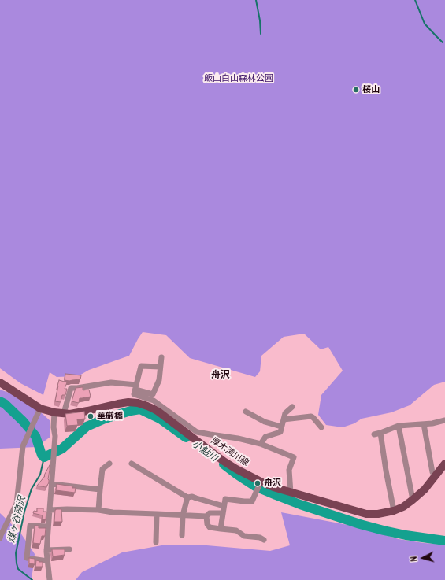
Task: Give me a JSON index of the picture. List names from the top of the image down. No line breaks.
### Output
{"streets":{"main road":["厚木清川線"]},"districts":["舟沢"],"water":["小鮎川","煤ヶ谷南沢"],"parks":["飯山白山森林公園"],"places":["桜山","華厳橋","舟沢"],"north":"left"}
